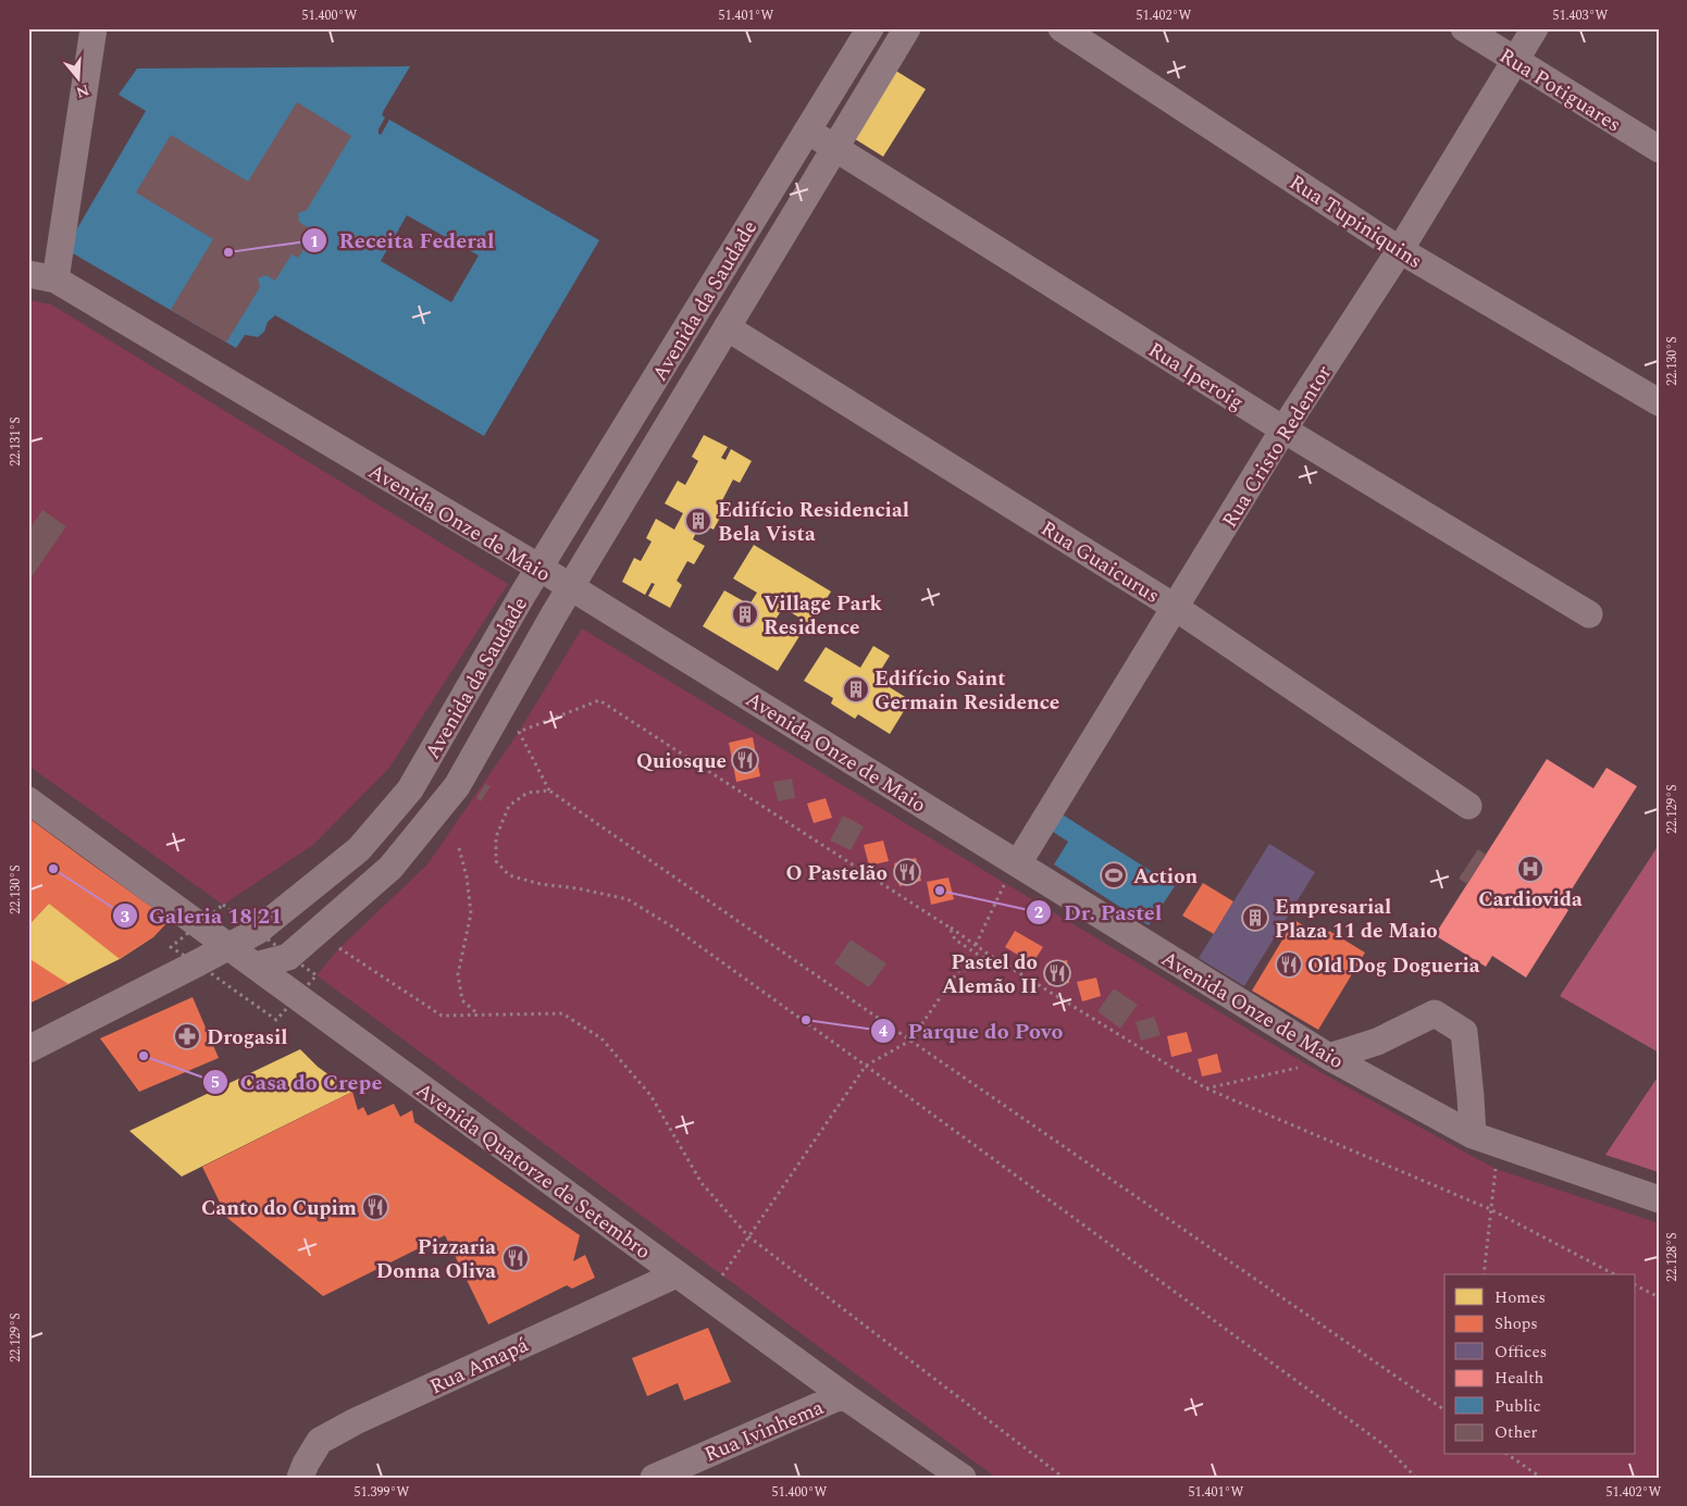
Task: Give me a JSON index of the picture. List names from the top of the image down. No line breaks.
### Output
{"streets":{"street":["Rua Potiguares","Rua Tupiniquins","Avenida da Saudade","Rua Iperoig","Rua Cristo Redentor","Avenida Onze de Maio","Rua Guaicurus","Avenida Quatorze de Setembro","Rua Amapá","Rua Ivinhema"]},"crossings":[["Rua Potiguares","Rua Cristo Redentor"],["Rua Tupiniquins","Rua Cristo Redentor"],["Avenida da Saudade","Rua Iperoig"],["Avenida da Saudade","Avenida Onze de Maio"],["Avenida da Saudade","Rua Guaicurus"],["Avenida da Saudade","Avenida Quatorze de Setembro"],["Rua Iperoig","Rua Cristo Redentor"],["Rua Cristo Redentor","Avenida Onze de Maio"],["Rua Cristo Redentor","Rua Guaicurus"],["Avenida Quatorze de Setembro","Rua Amapá"],["Avenida Quatorze de Setembro","Rua Ivinhema"]],"places":{"other":["Receita Federal","Galeria 18|21","Dr. Pastel","Parque do Povo","Casa do Crepe"],"building":["Edifício Residencial Bela Vista","Village Park Residence","Edifício Saint Germain Residence","Empresarial Plaza 11 de Maio"],"restaurant":["Quiosque","O Pastelão","Old Dog Dogueria","Pastel do Alemão II","Canto do Cupim","Pizzaria Donna Oliva"],"hospital":["Cardiovida"],"sports":["Action"],"pharmacy":["Drogasil"]},"legend":["Homes","Shops","Offices","Health","Public","Other"],"north":"bottom","coordinates":["51.400°W","51.401°W","51.402°W","51.403°W","22.130°S","22.131°S","22.129°S","22.128°S","51.399°W"]}
